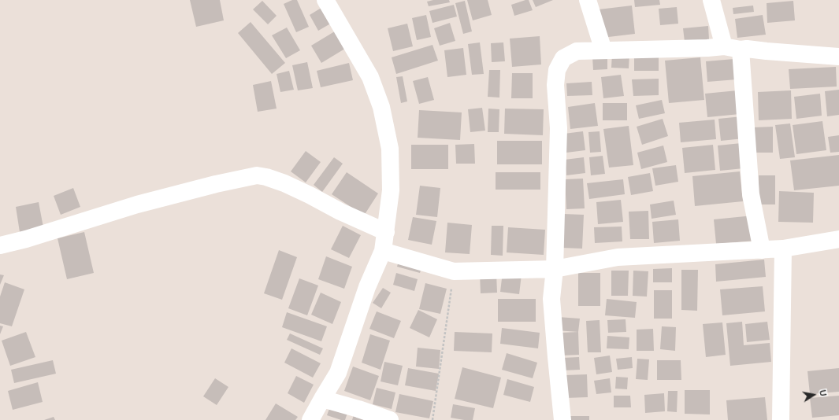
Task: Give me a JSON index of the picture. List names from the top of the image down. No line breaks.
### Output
{"north":"right"}
